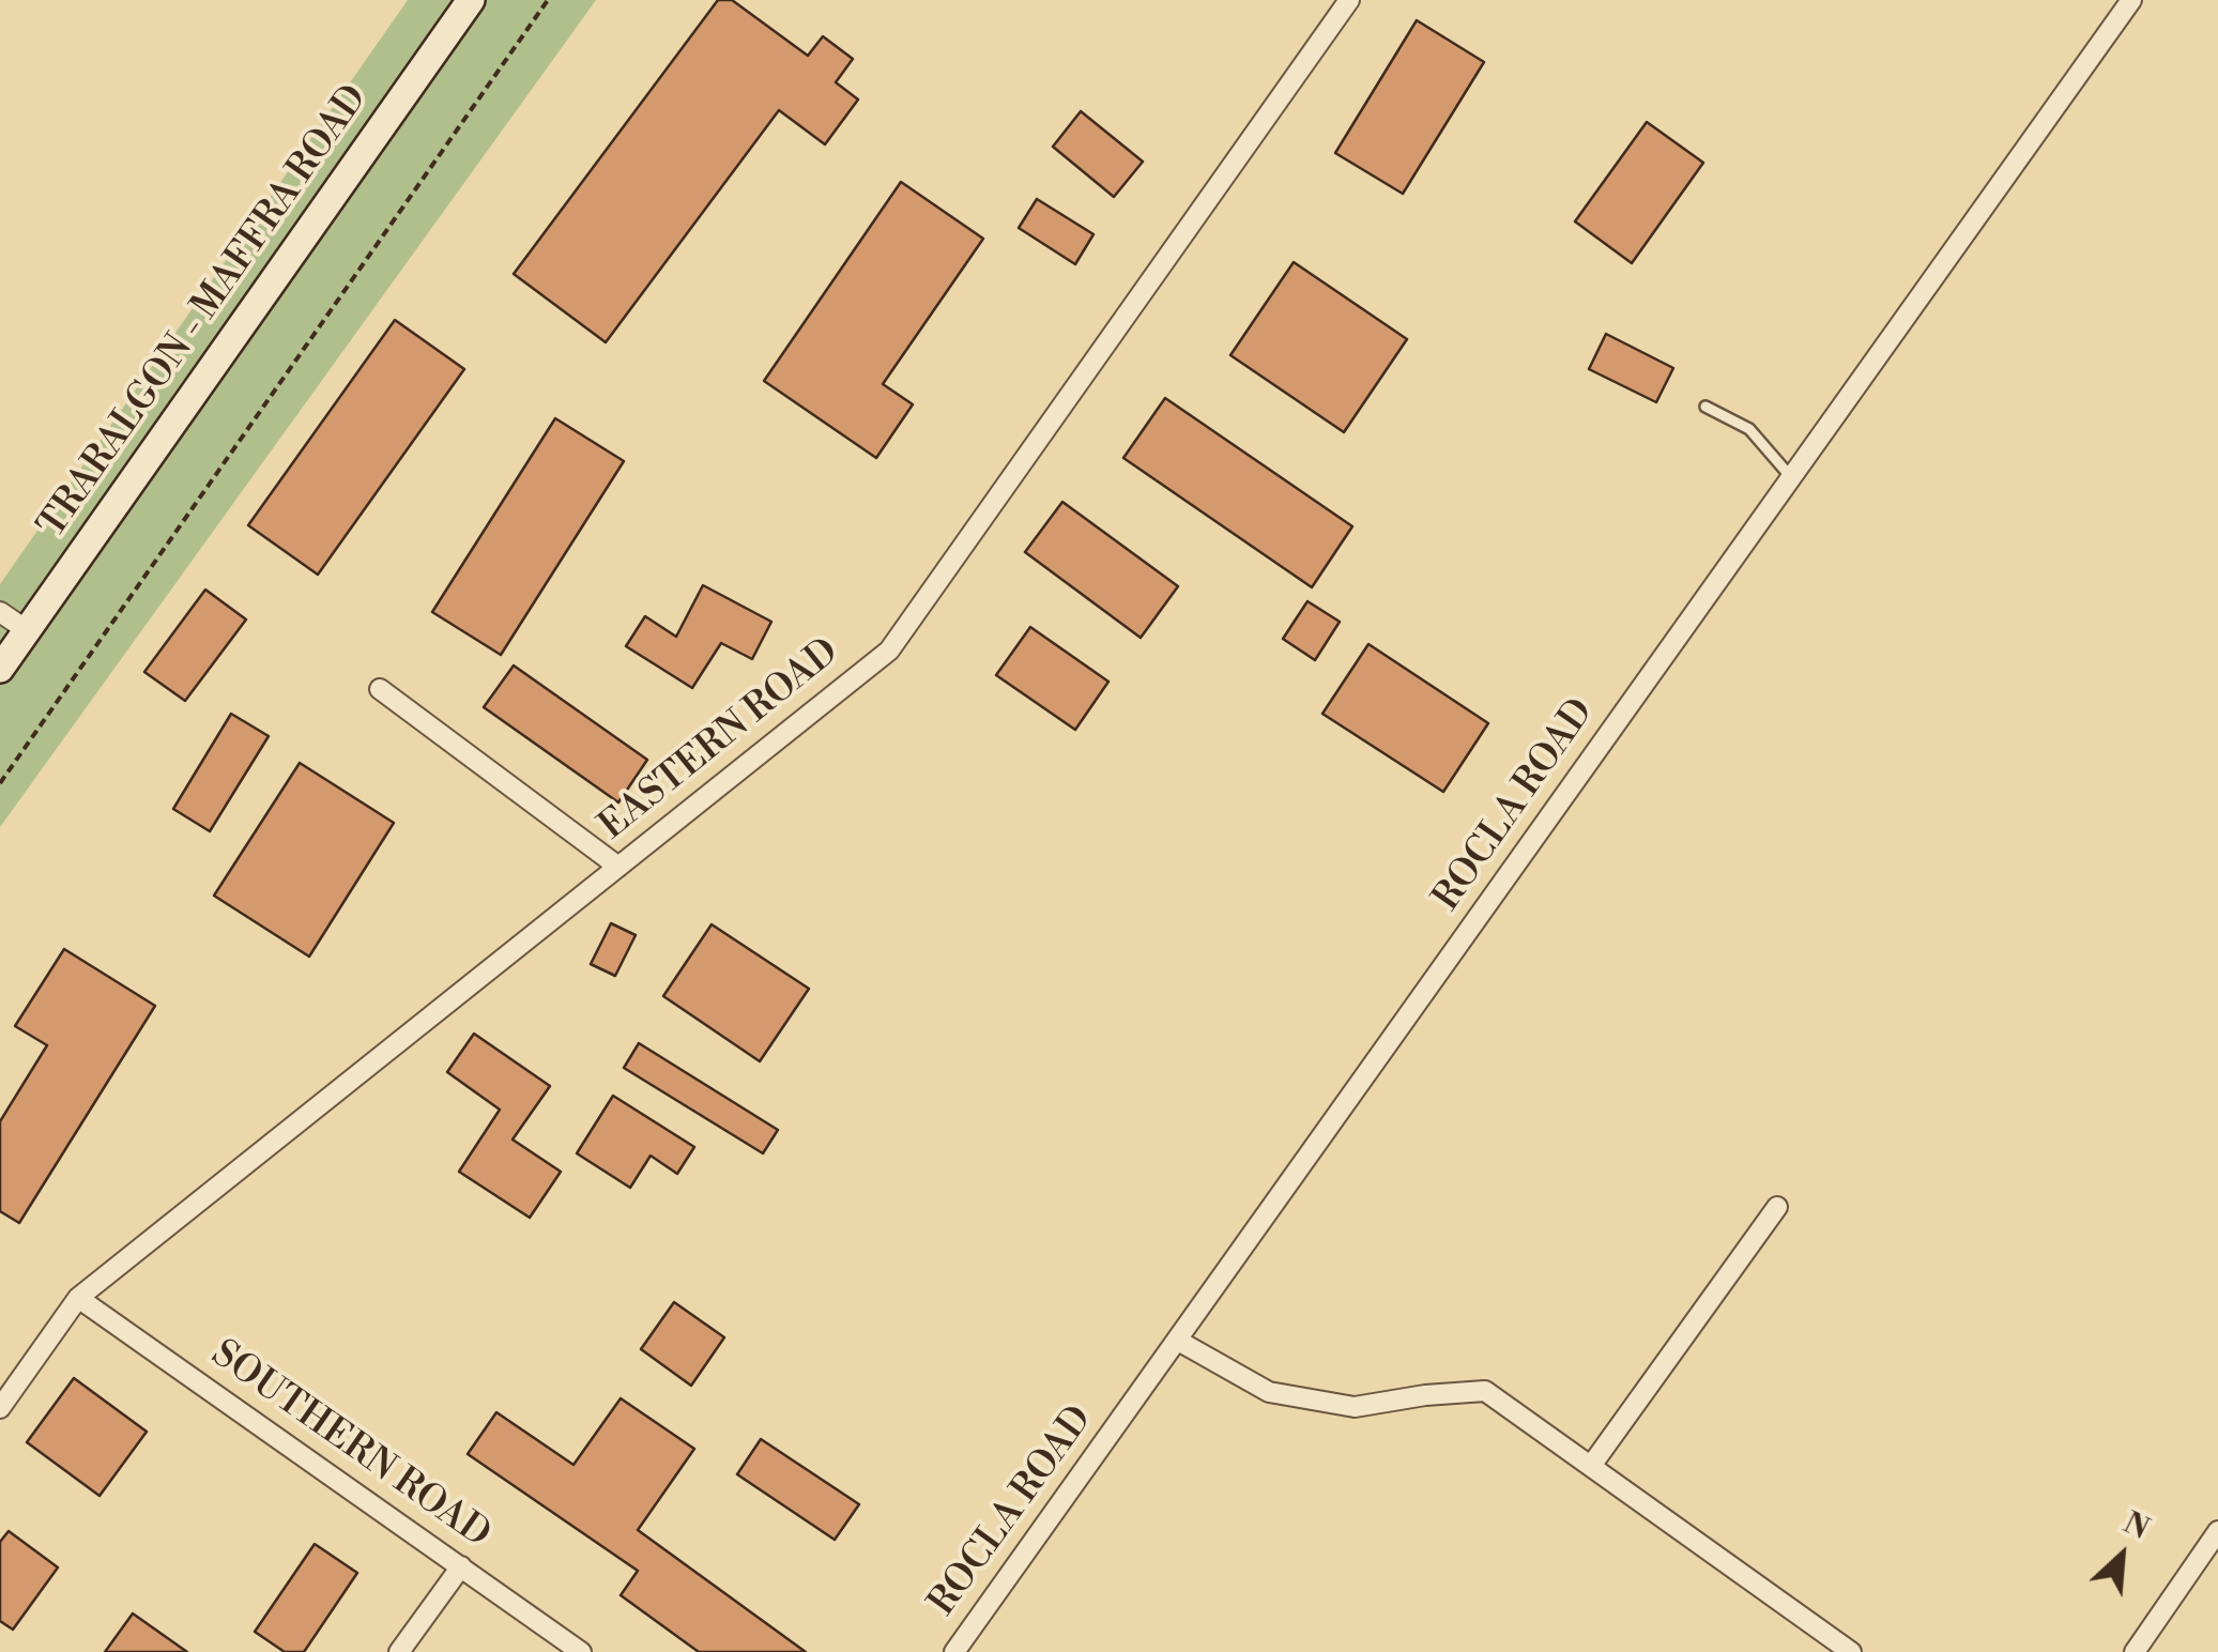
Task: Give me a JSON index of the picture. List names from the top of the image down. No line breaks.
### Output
{"streets":{"main road":["TRARALGON - MAFFRA ROAD"],"street":["EASTERN ROAD","ROCLA ROAD","SOUTHERN ROAD"]},"crossings":[["EASTERN ROAD","SOUTHERN ROAD"]],"north":"top right"}
